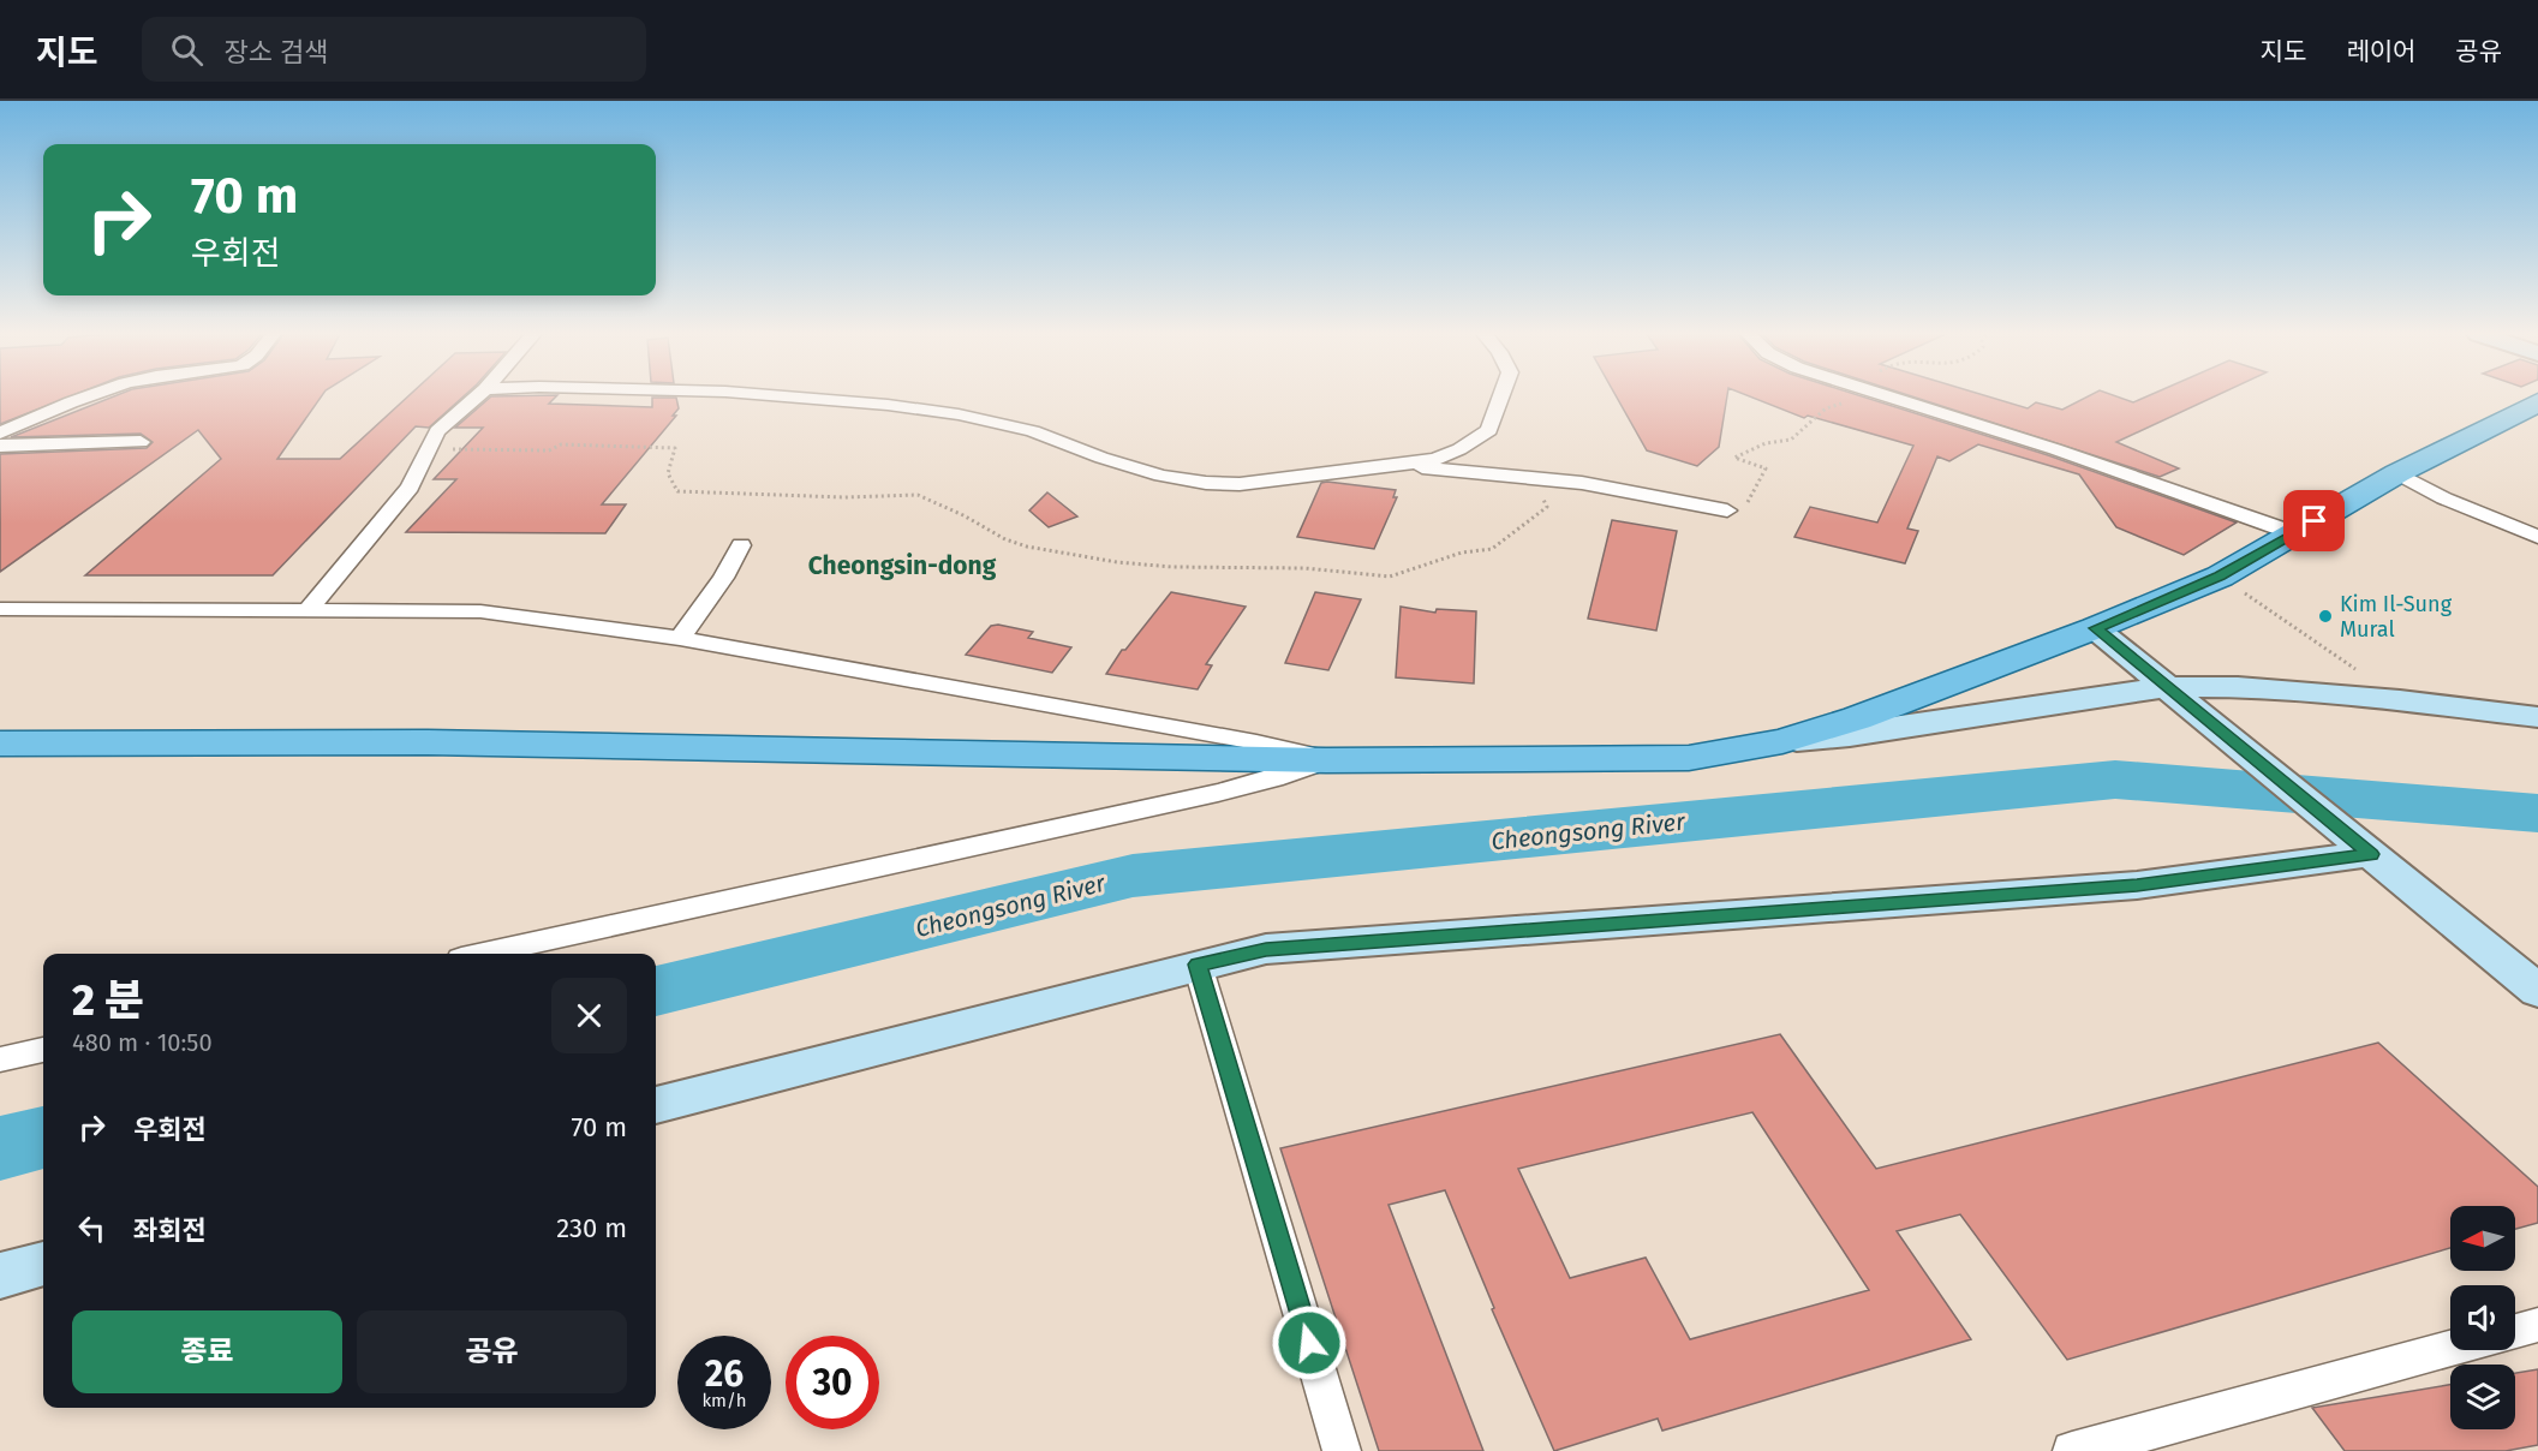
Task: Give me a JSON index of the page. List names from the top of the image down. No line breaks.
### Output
{"districts":["Cheongsin-dong"],"water":["Cheongsong River"],"places":["Kim Il-Sung Mural"],"north":"left","page":{"header":"지도","search":"장소 검색","nav":["지도","레이어","공유"],"turn":["70 m","우회전"],"heading":["2 분","480 m · 10:50"],"list":[{"name":"우회전","value":"70 m"},{"name":"좌회전","value":"230 m"}],"buttons":["종료","공유"],"speed":"26 km/h","limit":"30"}}
